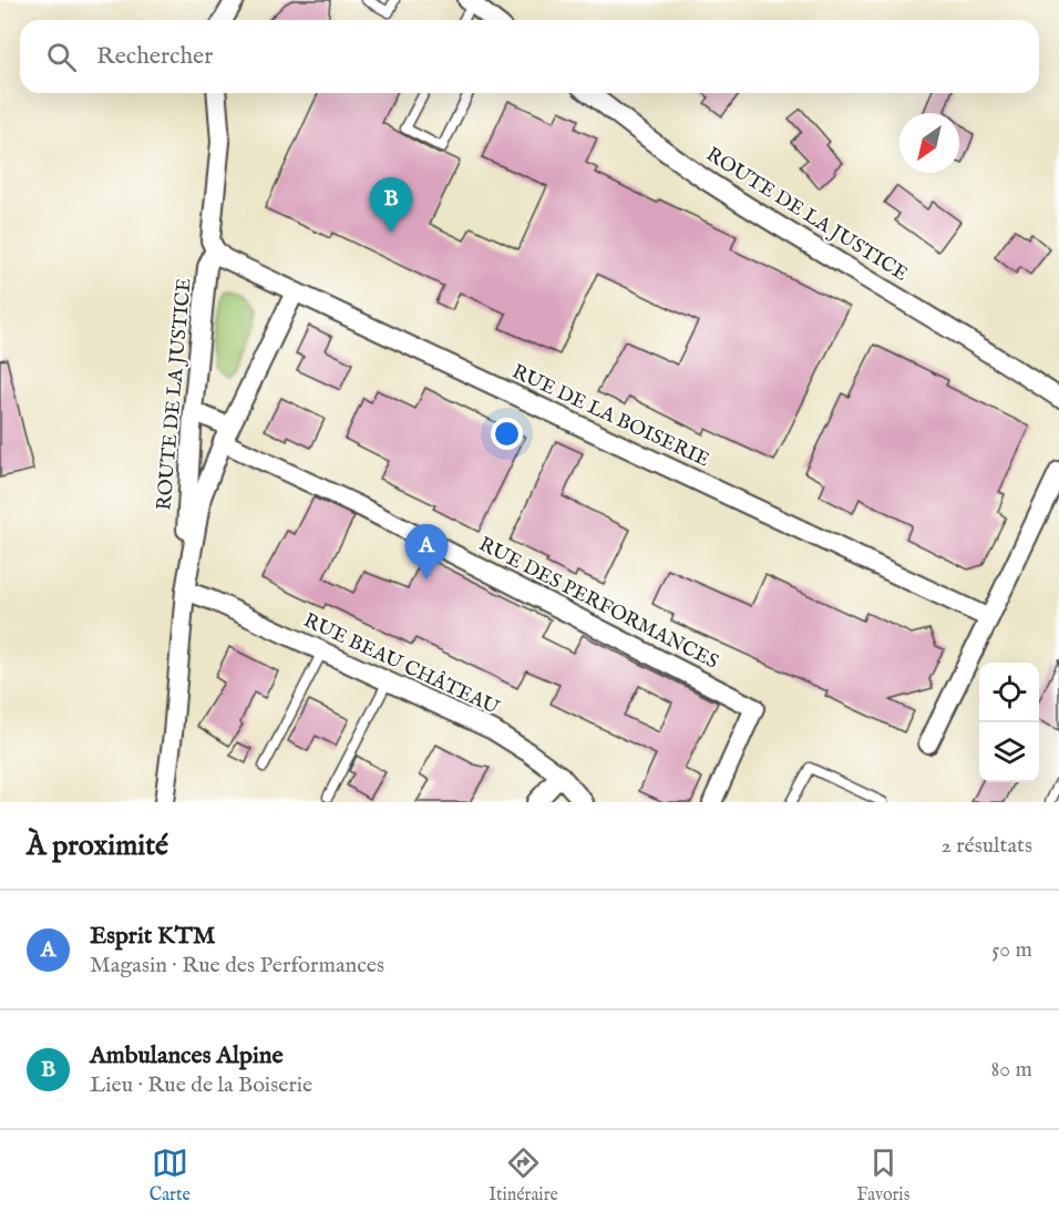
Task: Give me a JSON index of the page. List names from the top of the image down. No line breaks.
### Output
{"streets":{"street":["ROUTE DE LA JUSTICE","RUE DE LA BOISERIE","RUE DES PERFORMANCES","RUE BEAU CHÂTEAU"]},"crossings":[["ROUTE DE LA JUSTICE","RUE DE LA BOISERIE"],["ROUTE DE LA JUSTICE","RUE DES PERFORMANCES"],["ROUTE DE LA JUSTICE","RUE BEAU CHÂTEAU"]],"north":"bottom left","page":{"search":"Rechercher","pins":["B","A"],"heading":["À proximité","2 résultats"],"list":[{"mark":"A","name":"Esprit KTM","note":"Magasin · Rue des Performances","value":"50 m"},{"mark":"B","name":"Ambulances Alpine","note":"Lieu · Rue de la Boiserie","value":"80 m"}],"nav":["Carte","Itinéraire","Favoris"]}}
